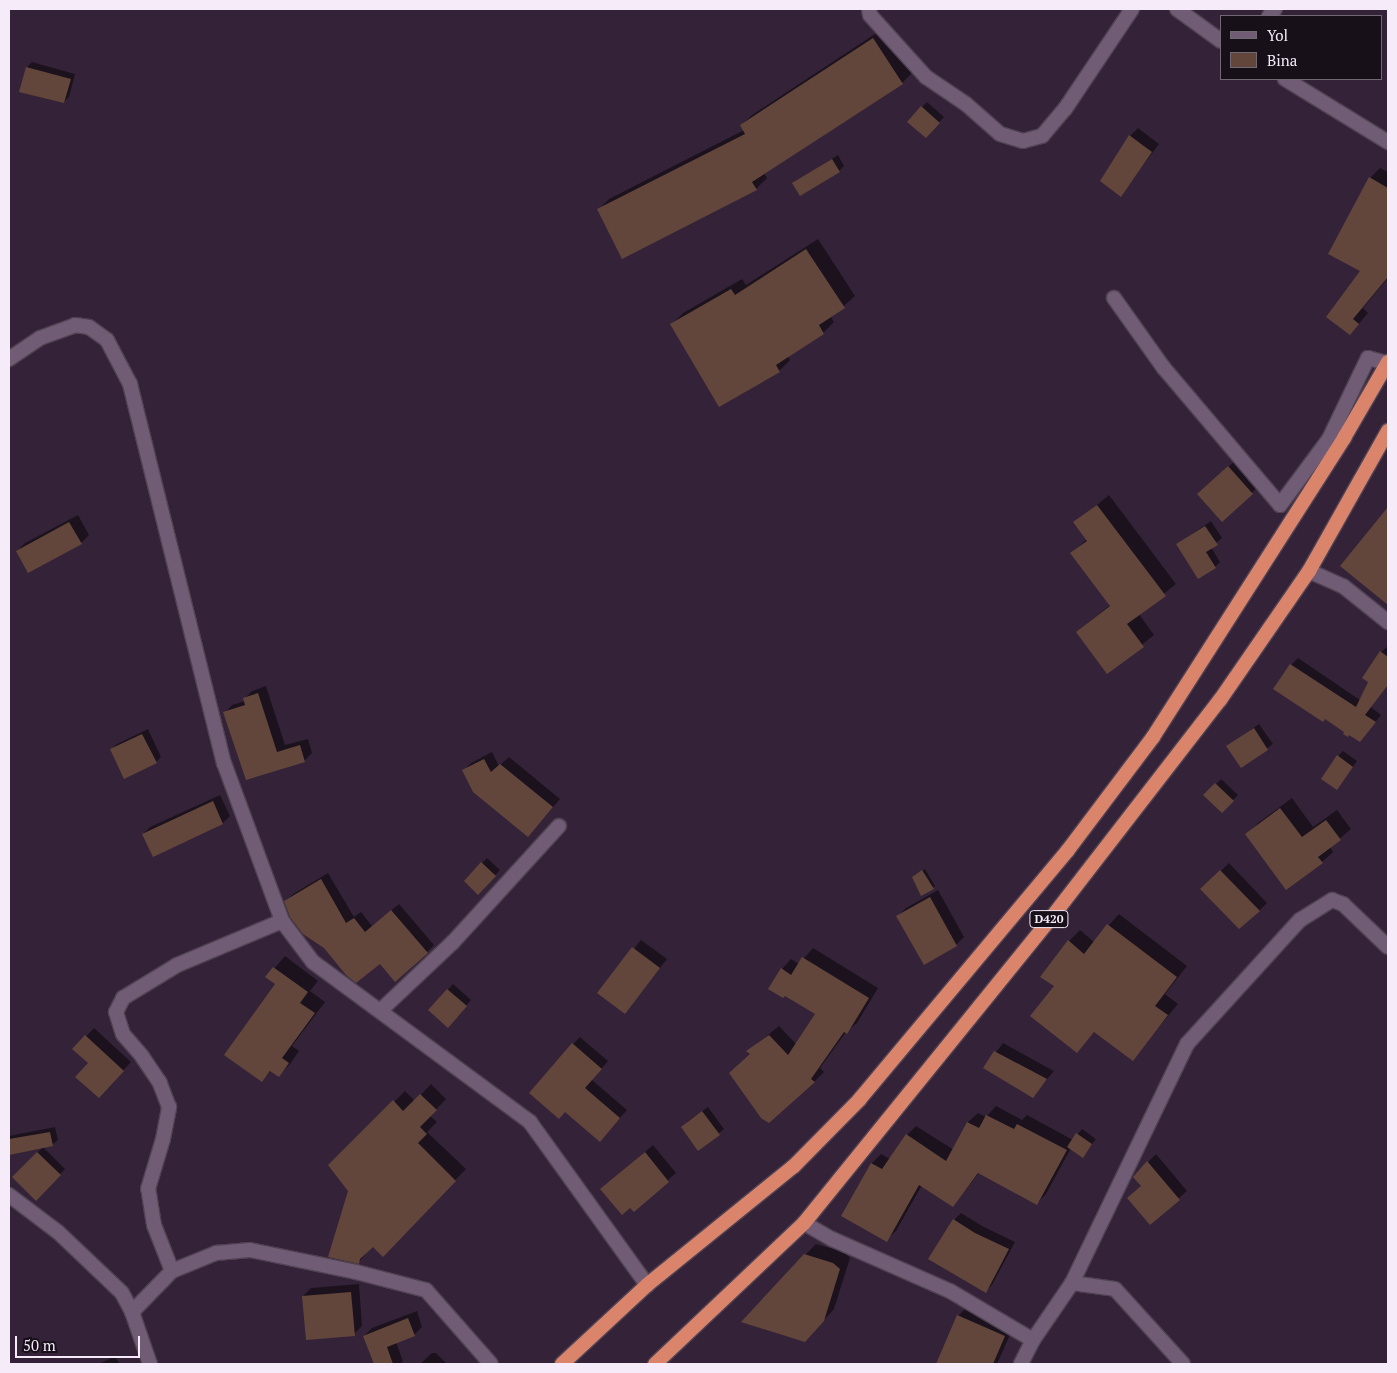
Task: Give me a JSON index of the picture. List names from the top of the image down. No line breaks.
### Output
{"streets":{"highway":["D420"]},"legend":["Yol","Bina"],"scale_bar":"50 m"}
